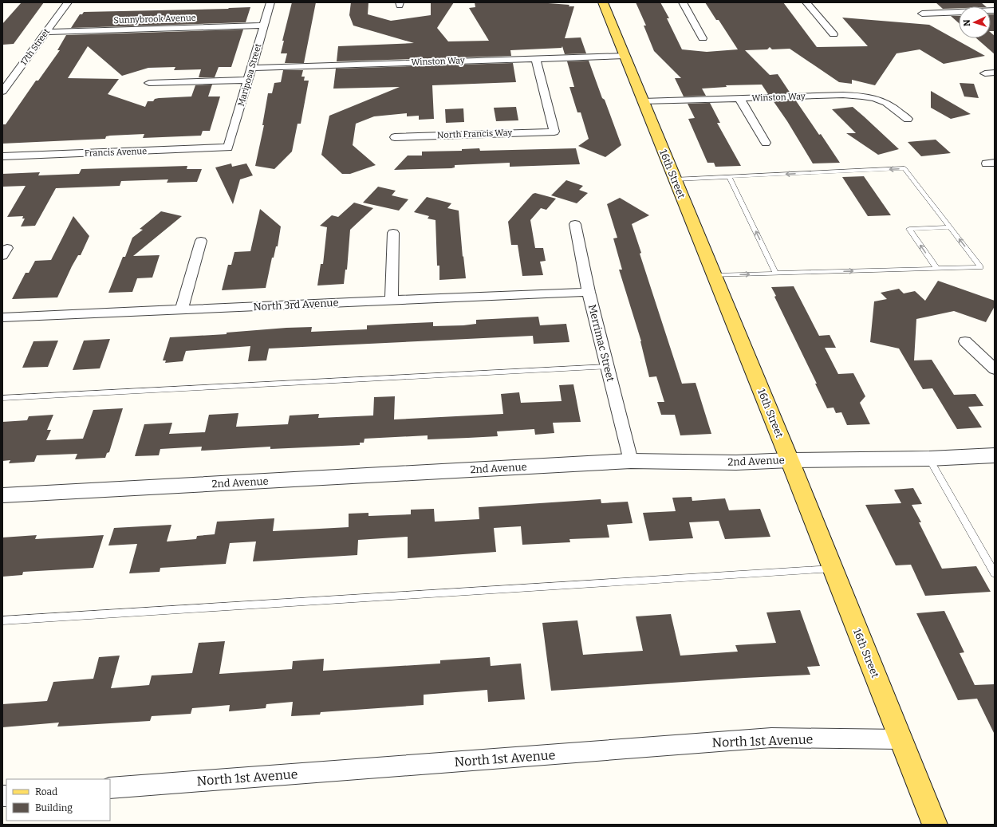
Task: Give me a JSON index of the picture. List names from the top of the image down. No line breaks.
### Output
{"streets":{"main road":["16th Street"],"street":["Sunnybrook Avenue","17th Street","Winston Way","Mariposa Street","North Francis Way","Francis Avenue","North 3rd Avenue","Merrimac Street","2nd Avenue","North 1st Avenue"]},"crossings":[["Sunnybrook Avenue","17th Street"],["Sunnybrook Avenue","Mariposa Street"],["Winston Way","Mariposa Street"],["Winston Way","North Francis Way"],["Winston Way","16th Street"],["Mariposa Street","Francis Avenue"],["16th Street","2nd Avenue"],["16th Street","North 1st Avenue"],["North 3rd Avenue","Merrimac Street"],["Merrimac Street","2nd Avenue"]],"legend":["Road","Building"],"north":"left"}
